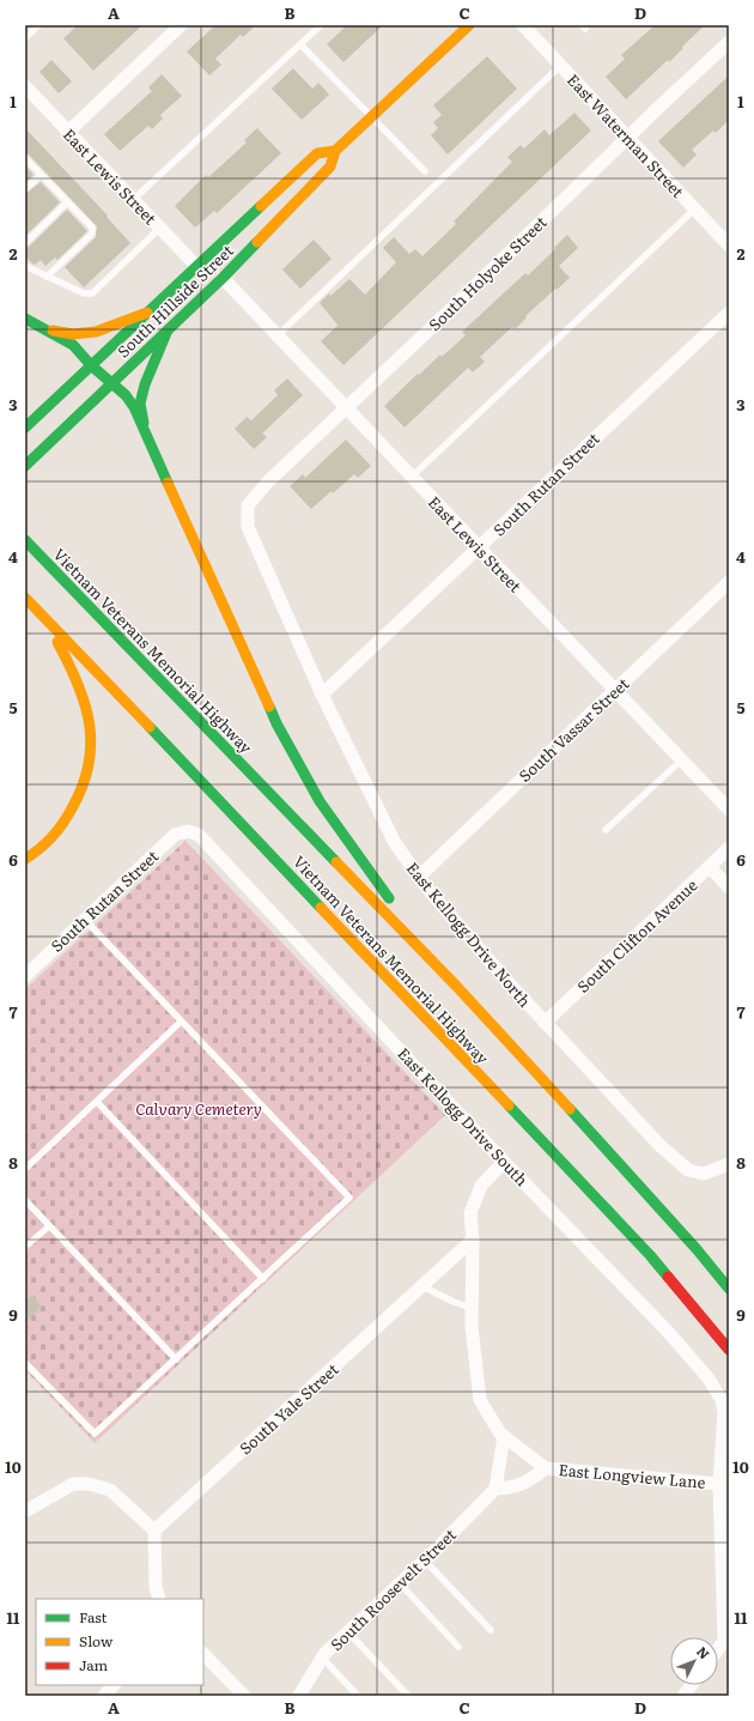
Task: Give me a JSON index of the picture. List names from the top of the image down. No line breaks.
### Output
{"streets":{"main road":["South Hillside Street","Vietnam Veterans Memorial Highway"],"street":["East Waterman Street","East Lewis Street","South Holyoke Street","South Rutan Street","South Vassar Street","East Kellogg Drive North","South Clifton Avenue","East Kellogg Drive South","South Yale Street","East Longview Lane","South Roosevelt Street"]},"crossings":[["East Waterman Street","South Holyoke Street"],["East Lewis Street","South Holyoke Street"],["East Lewis Street","South Hillside Street"],["East Lewis Street","South Rutan Street"],["East Lewis Street","South Vassar Street"],["South Holyoke Street","East Kellogg Drive North"],["South Rutan Street","East Kellogg Drive North"],["South Rutan Street","East Kellogg Drive South"],["South Vassar Street","East Kellogg Drive North"],["East Kellogg Drive North","South Clifton Avenue"],["East Kellogg Drive South","East Longview Lane"],["South Yale Street","East Longview Lane"]],"parks":["Calvary Cemetery"],"legend":["Fast","Slow","Jam"],"north":"top right","grid":{"columns":["A","B","C","D"],"rows":["1","2","3","4","5","6","7","8","9","10","11"]}}
